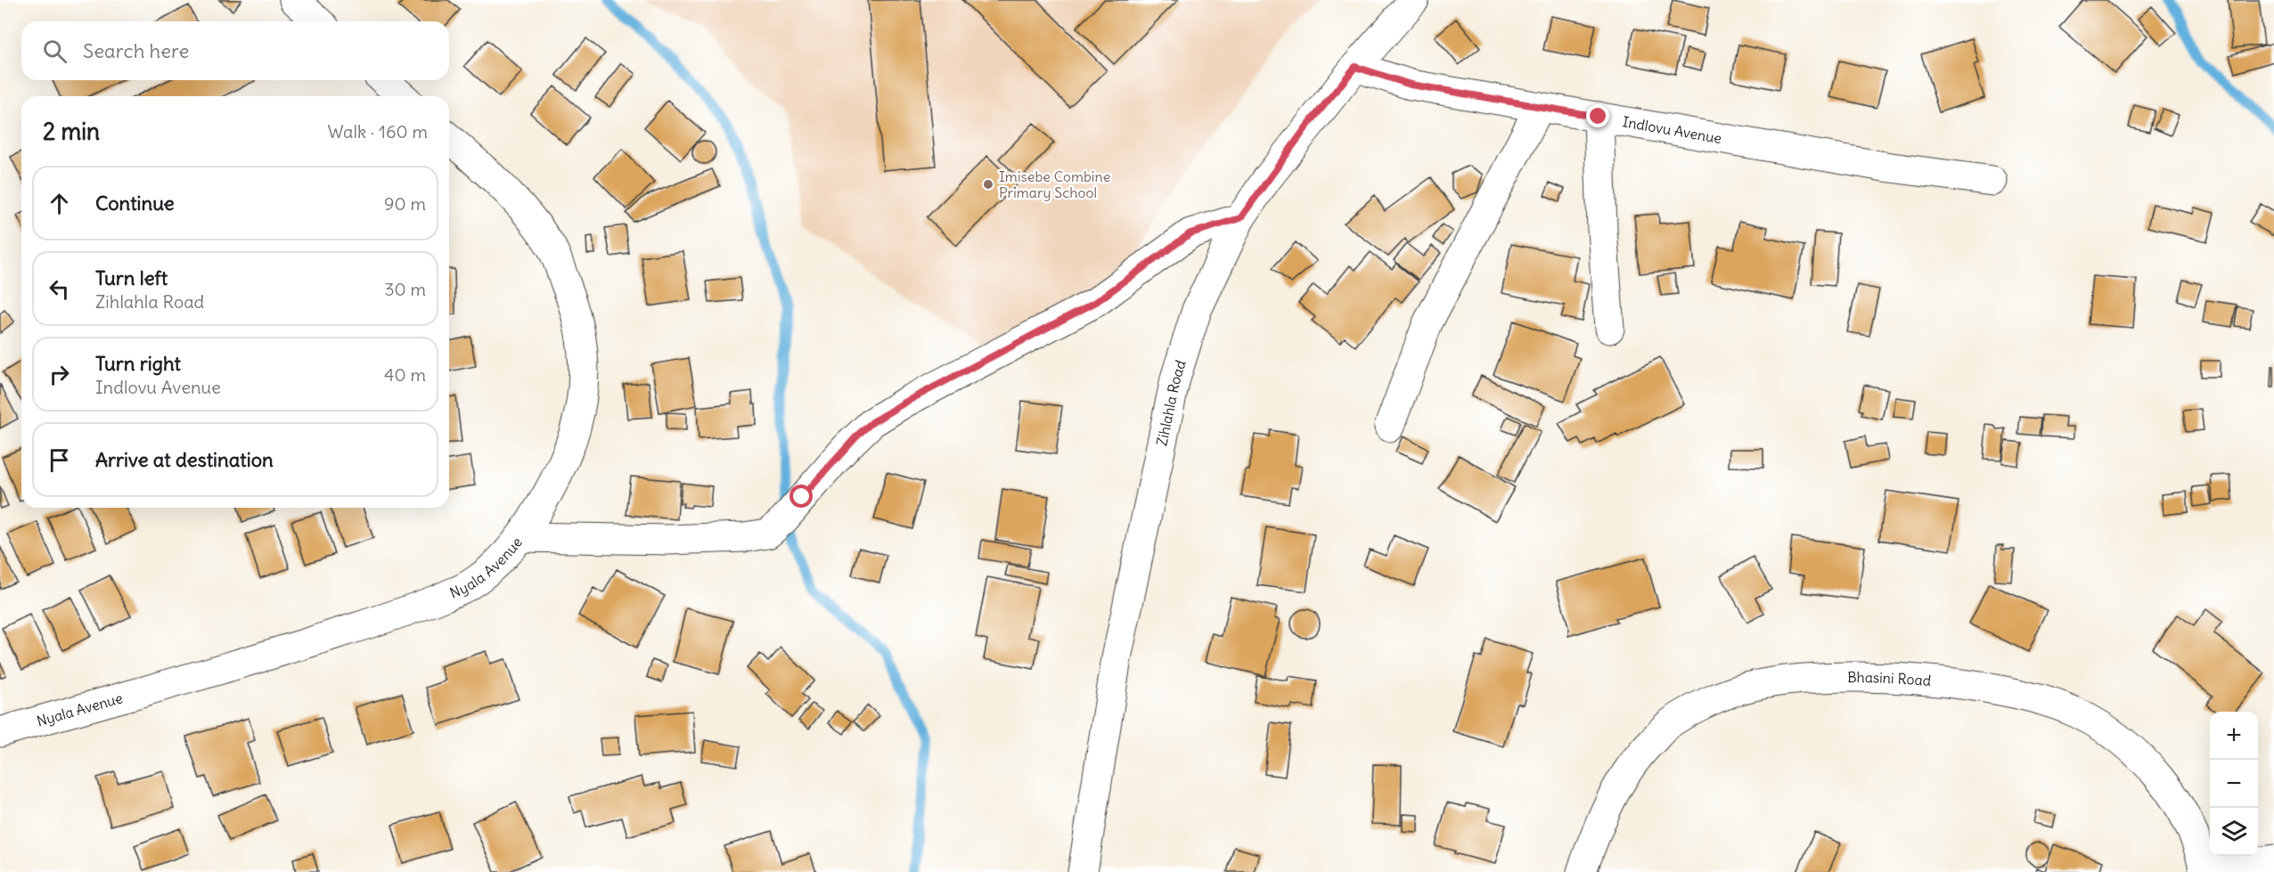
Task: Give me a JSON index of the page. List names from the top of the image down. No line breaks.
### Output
{"streets":{"street":["Indlovu Avenue","Zihlahla Road","Nyala Avenue","Bhasini Road"]},"crossings":[["Indlovu Avenue","Zihlahla Road"]],"places":["Imisebe Combine Primary School"],"page":{"search":"Search here","heading":["2 min","Walk · 160 m"],"list":[["Continue","90 m"],["Turn left","Zihlahla Road","30 m"],["Turn right","Indlovu Avenue","40 m"],"Arrive at destination"],"map_buttons":["+","−"]}}
